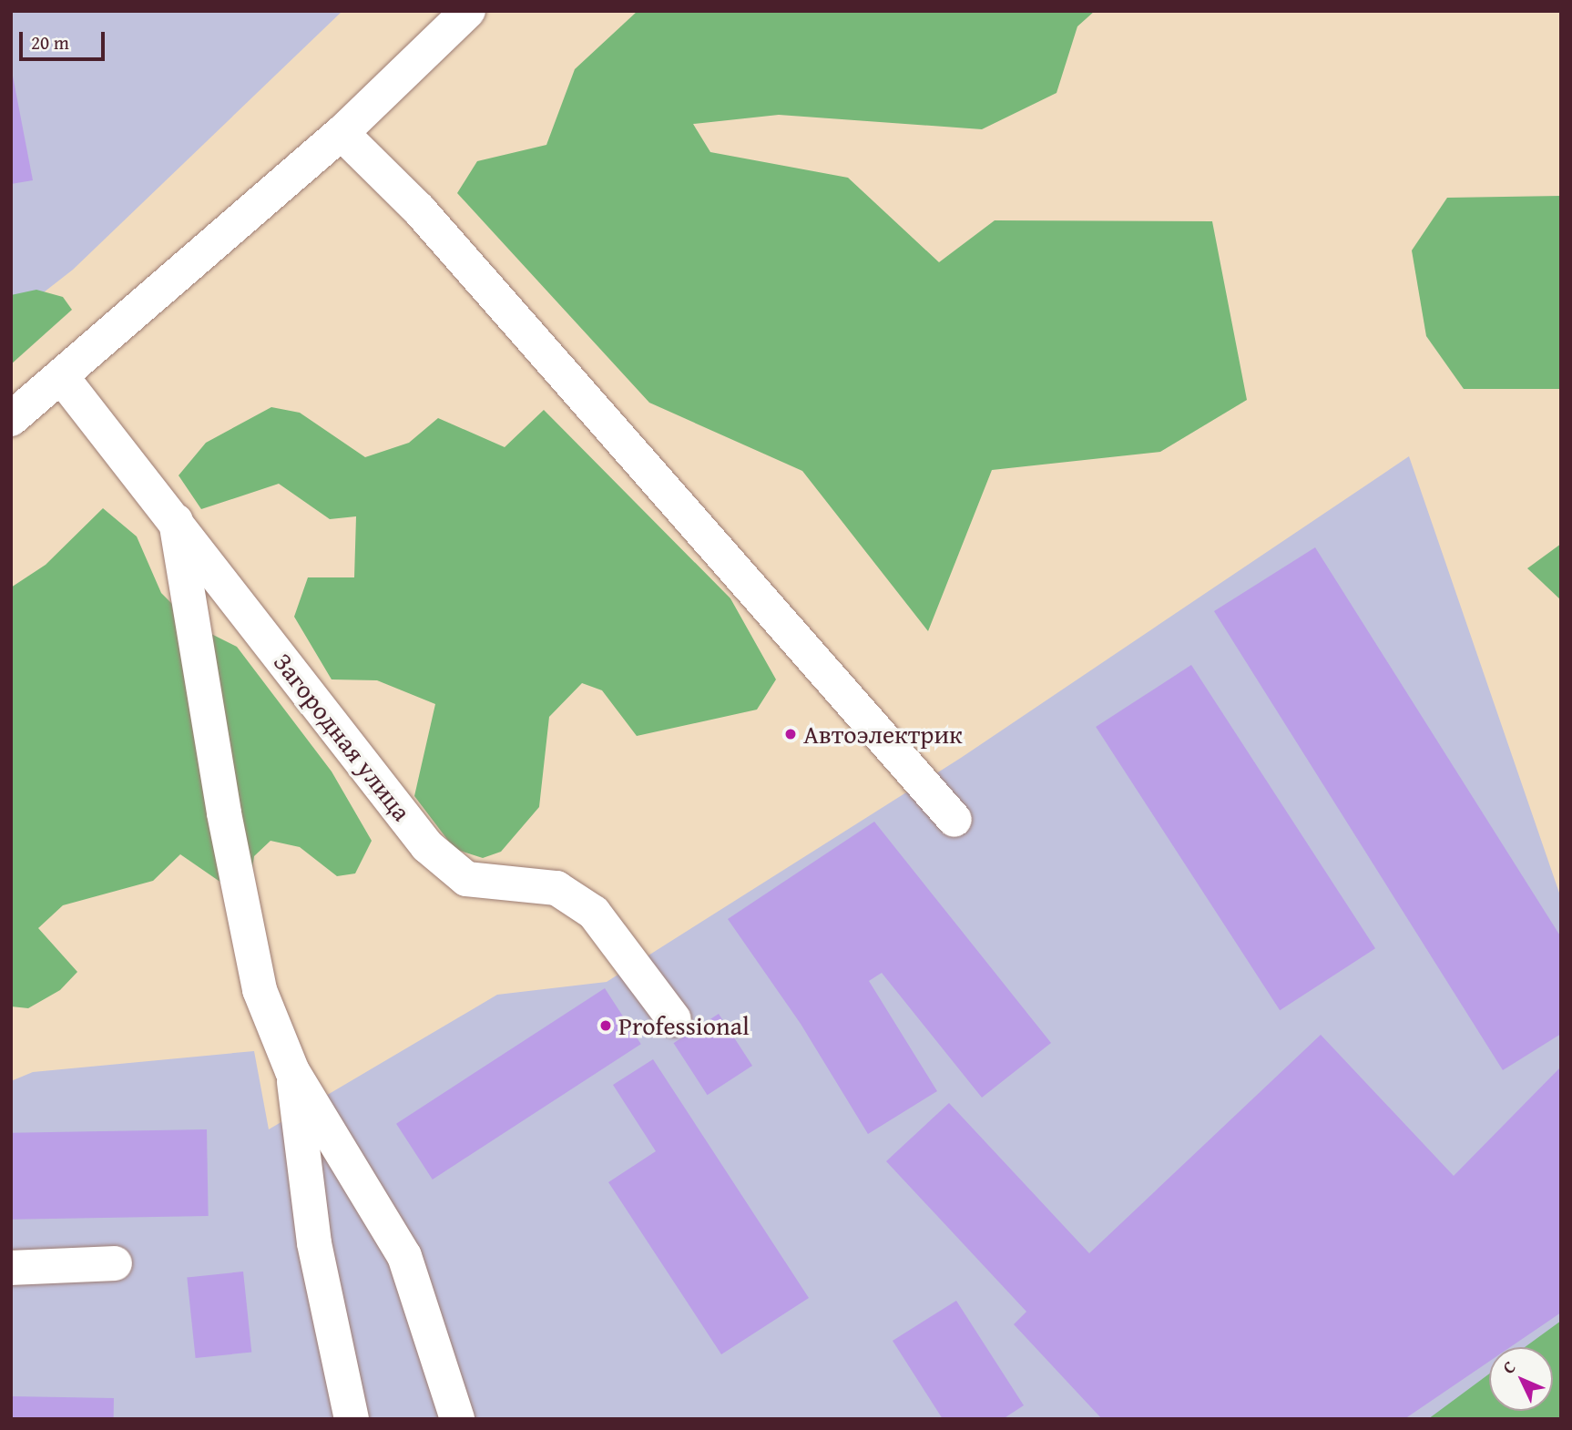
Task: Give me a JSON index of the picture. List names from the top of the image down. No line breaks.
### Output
{"streets":{"street":["Загородная улица"]},"places":["Автоэлектрик","Professional"],"scale_bar":"20 m","north":"top left"}
